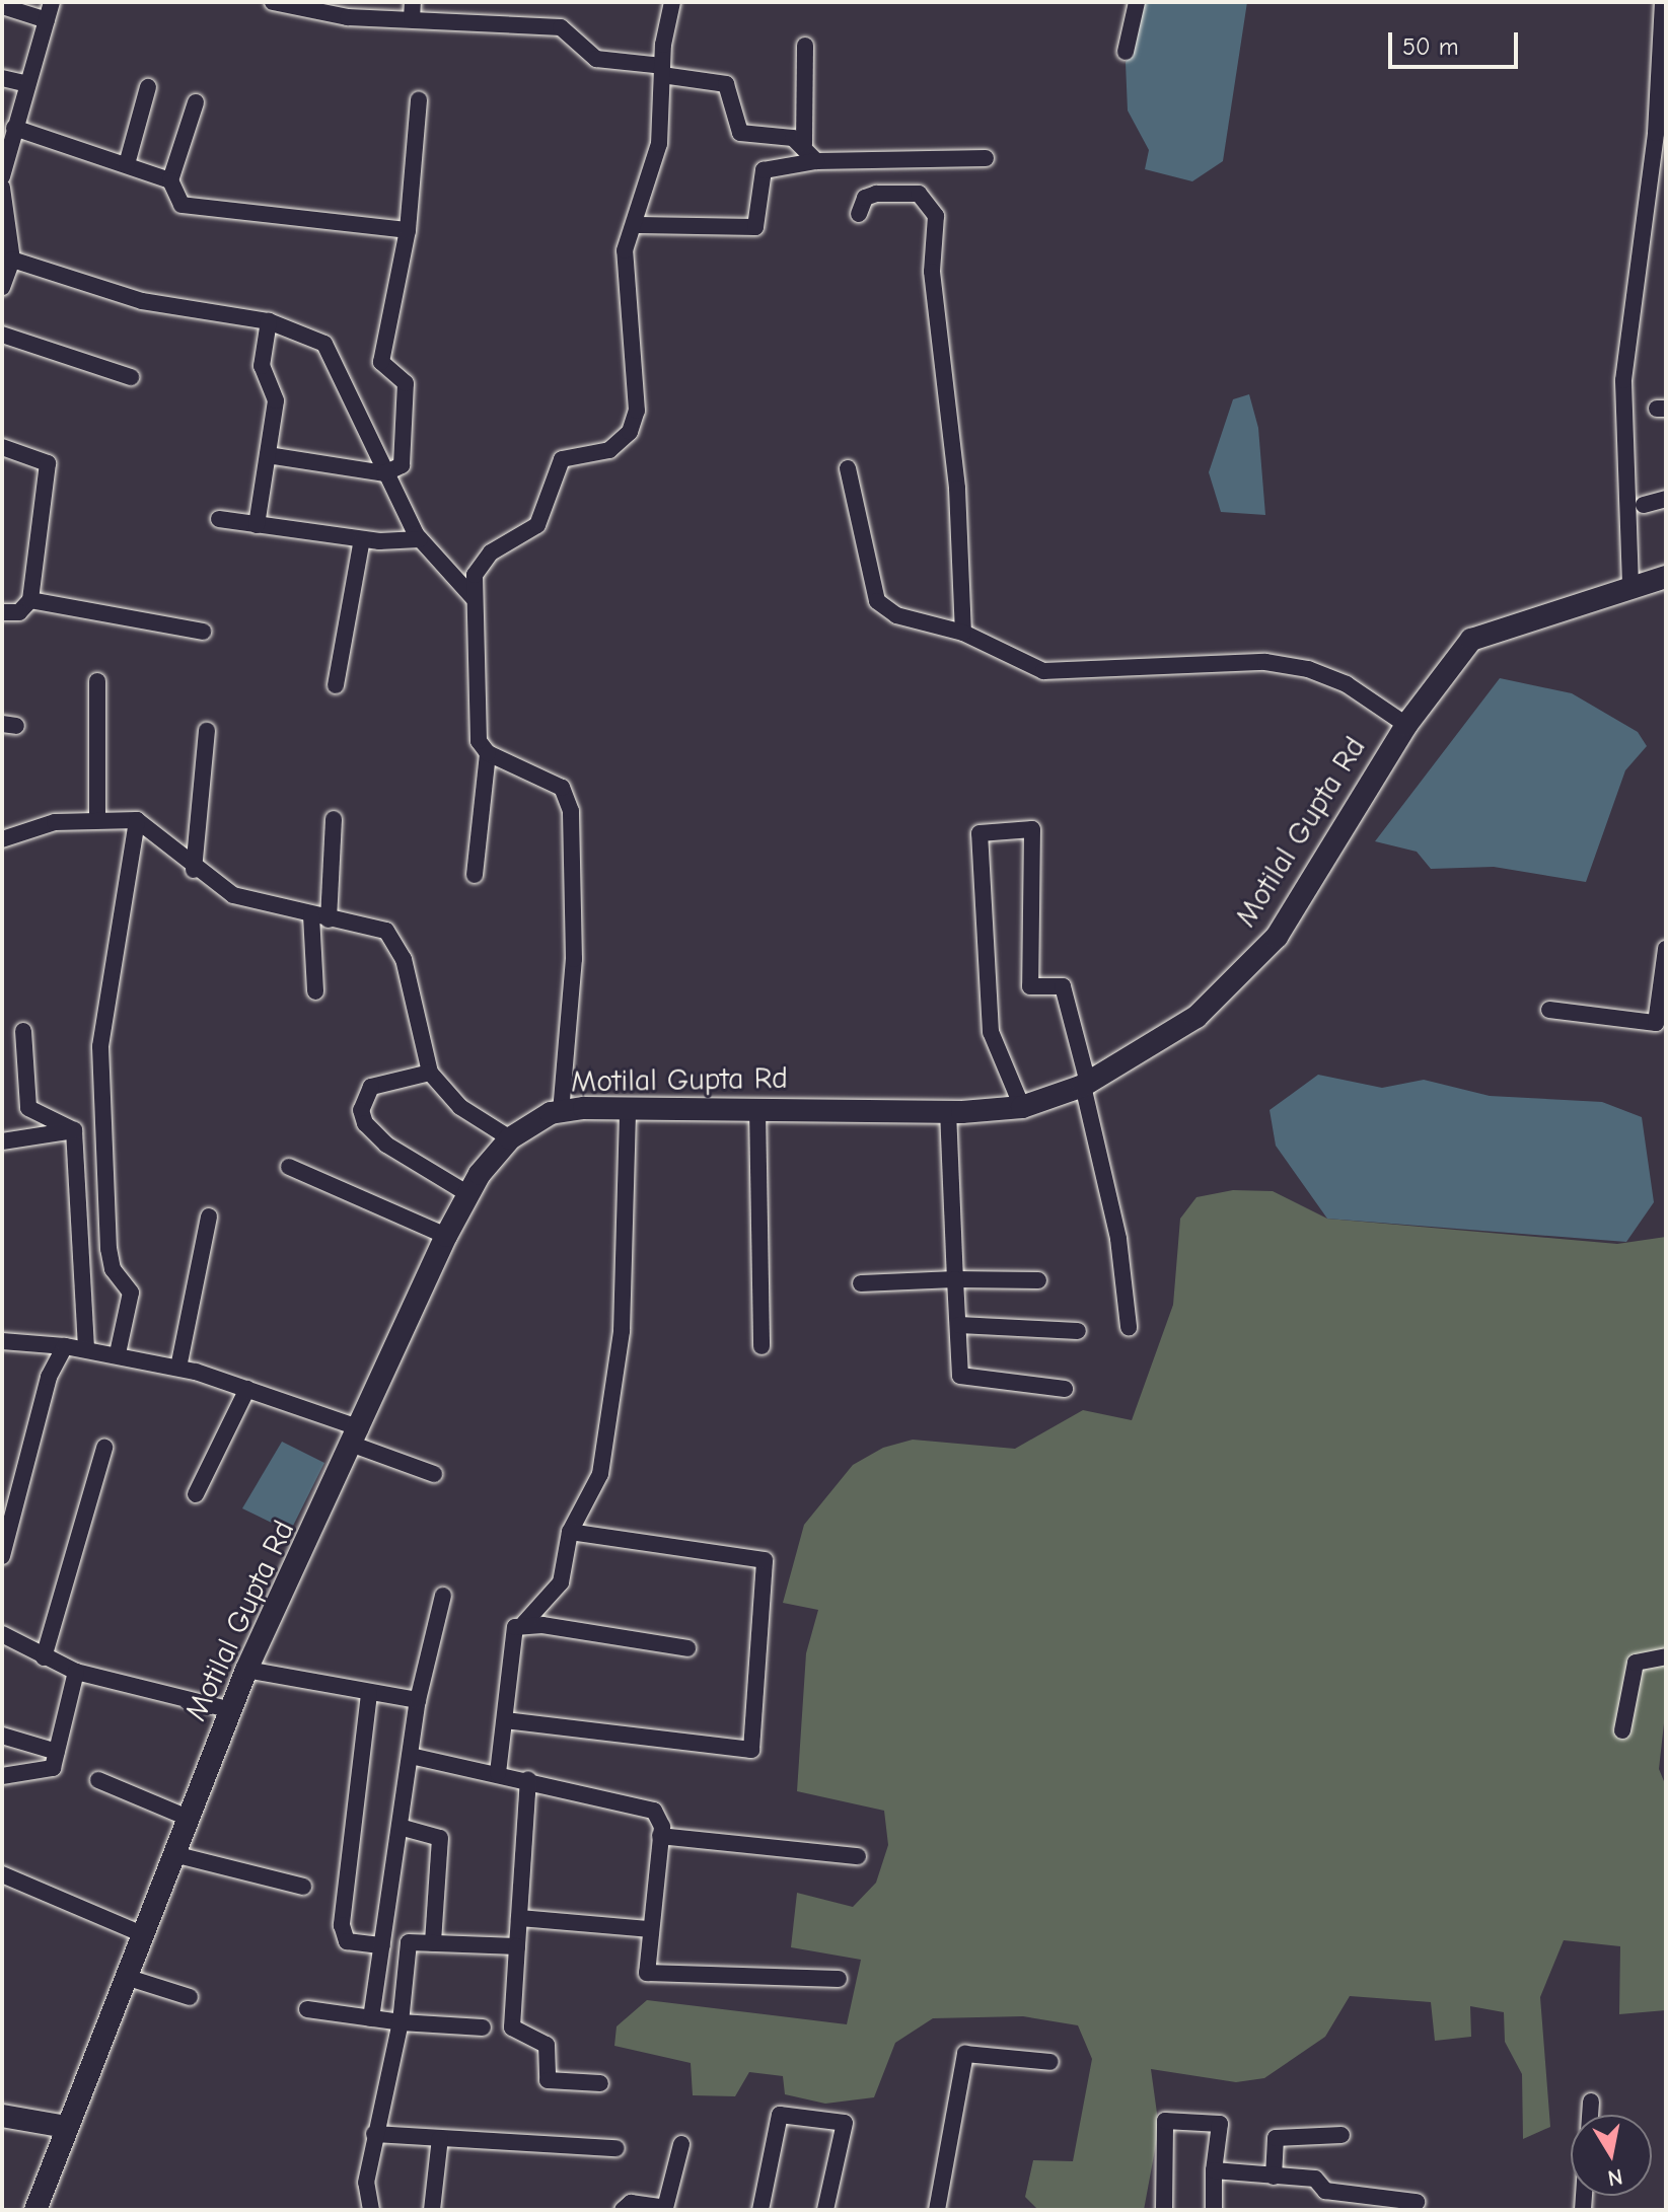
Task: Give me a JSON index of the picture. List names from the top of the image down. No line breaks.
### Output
{"streets":{"street":["Motilal Gupta Rd"]},"scale_bar":"50 m","north":"bottom"}
